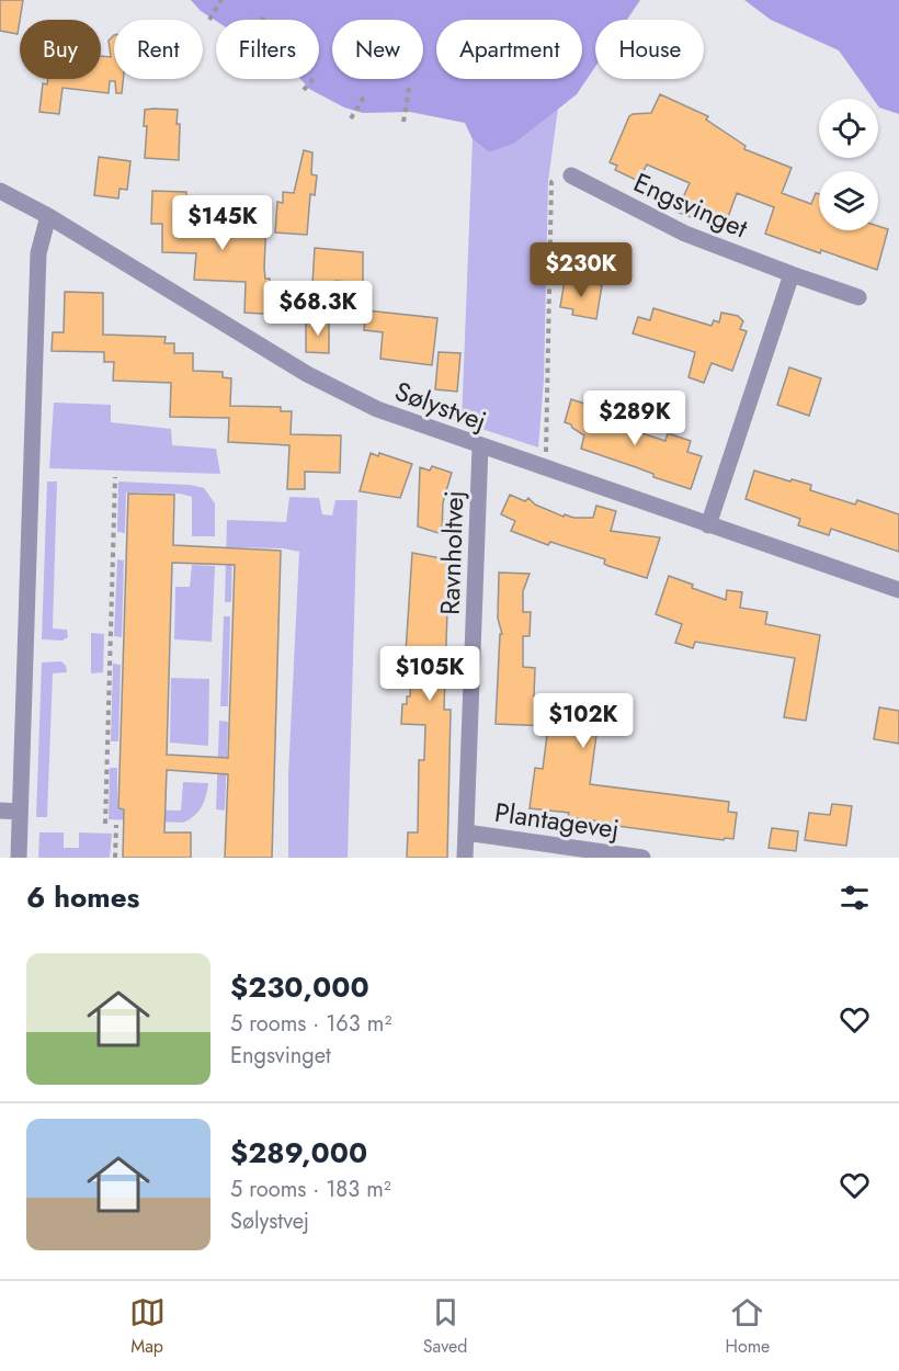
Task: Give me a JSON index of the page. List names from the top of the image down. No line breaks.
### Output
{"streets":{"street":["Engsvinget","Sølystvej","Ravnholtvej","Plantagevej"]},"crossings":[["Sølystvej","Ravnholtvej"],["Ravnholtvej","Plantagevej"]],"page":{"chip":["Buy","Rent","Filters","New","Apartment","House"],"price":["$145K","$230K","$68.3K","$289K","$105K","$102K"],"heading":"6 homes","list":[{"name":"$230,000","note":"5 rooms · 163 m² · Engsvinget"},{"name":"$289,000","note":"5 rooms · 183 m² · Sølystvej"}],"tabs":["Map","Saved","Home"]}}
